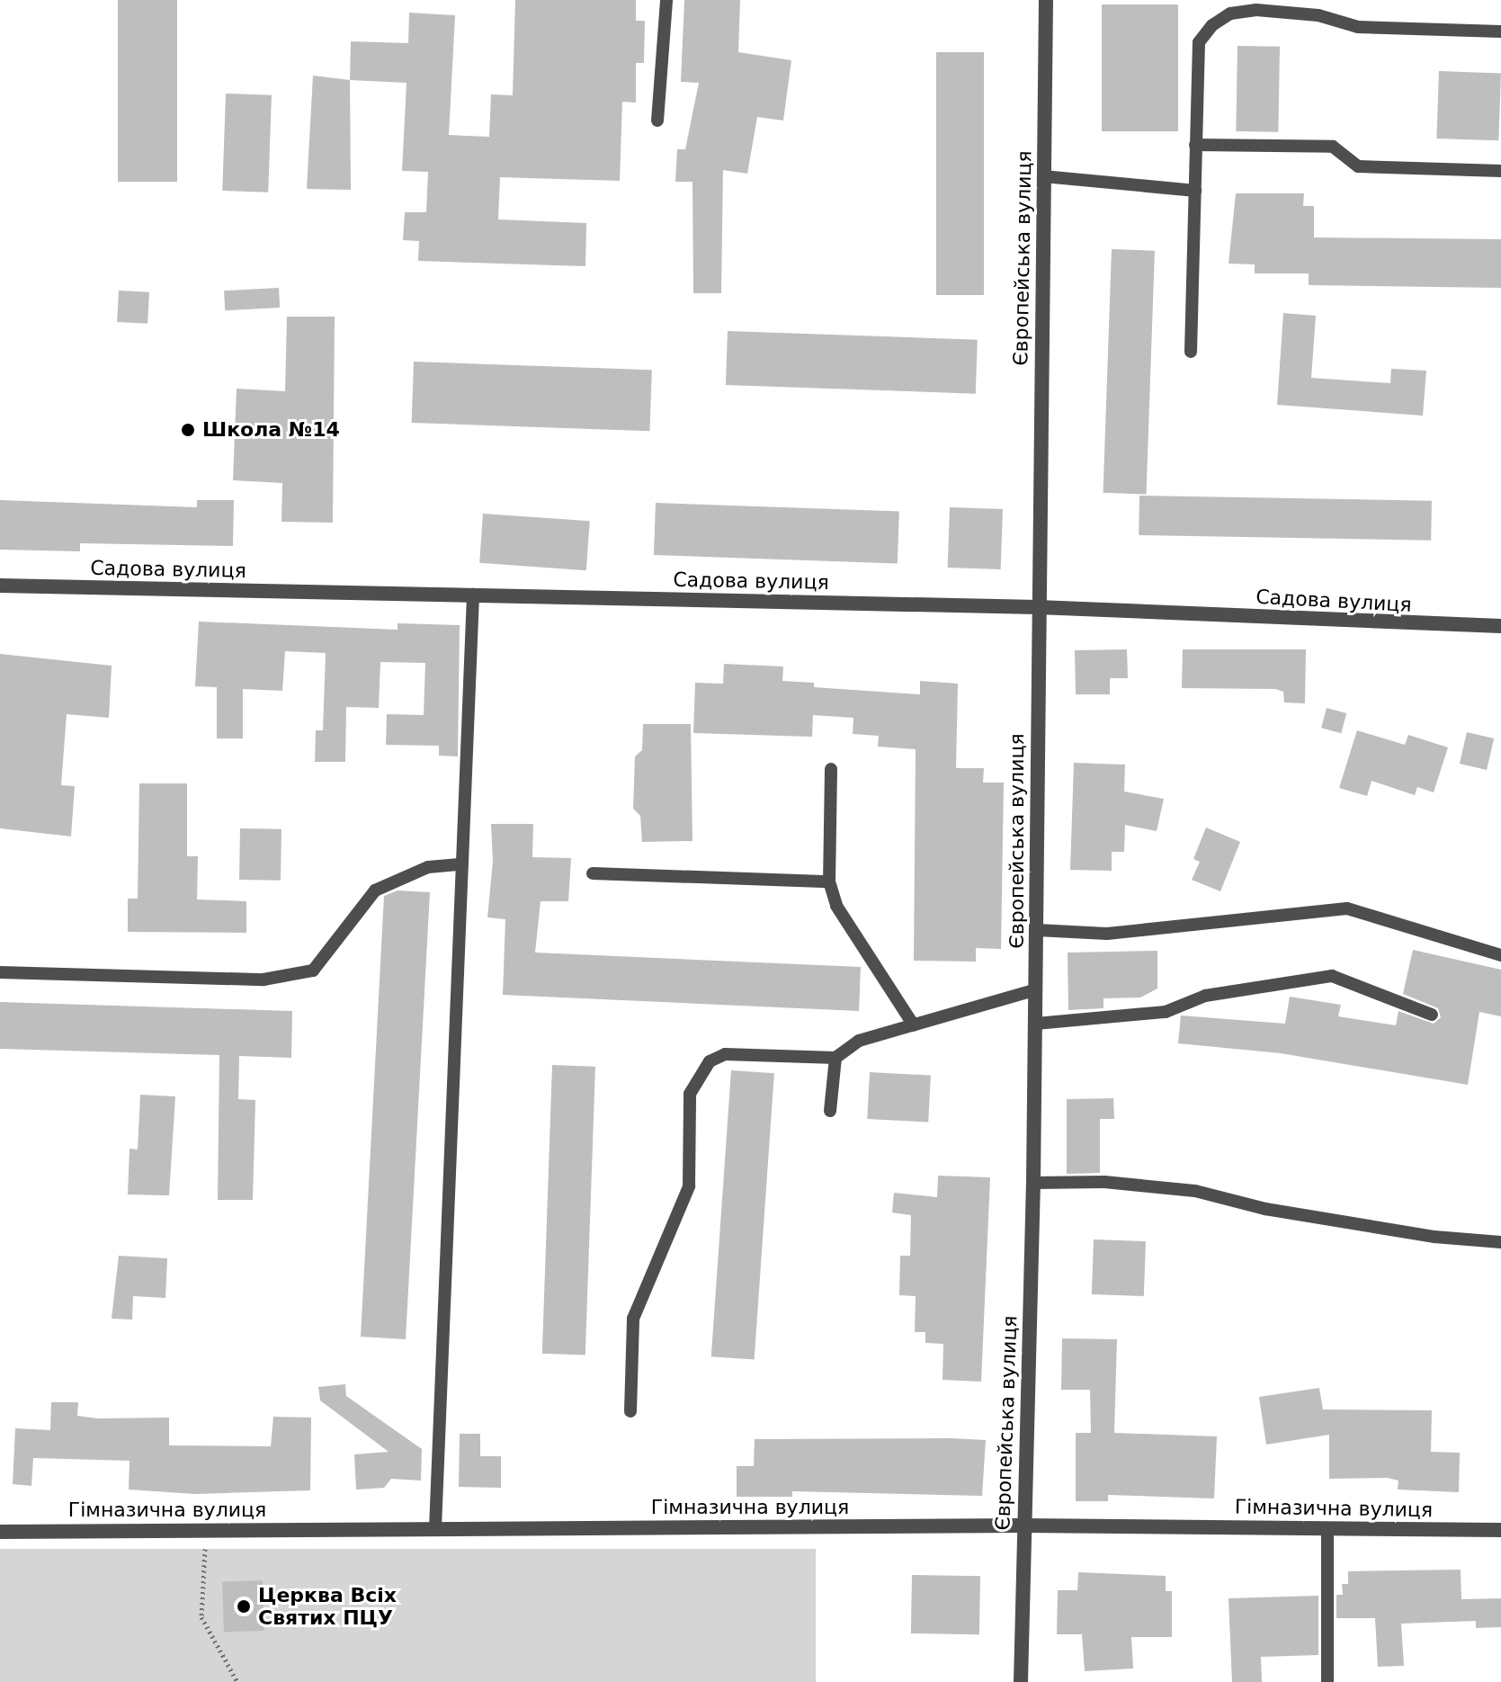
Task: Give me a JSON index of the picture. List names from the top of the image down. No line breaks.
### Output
{"streets":{"street":["Європейська вулиця","Садова вулиця","Гімназична вулиця"]},"crossings":[["Європейська вулиця","Садова вулиця"],["Європейська вулиця","Гімназична вулиця"]],"places":["Школа №14","Церква Всіх Святих ПЦУ"]}
